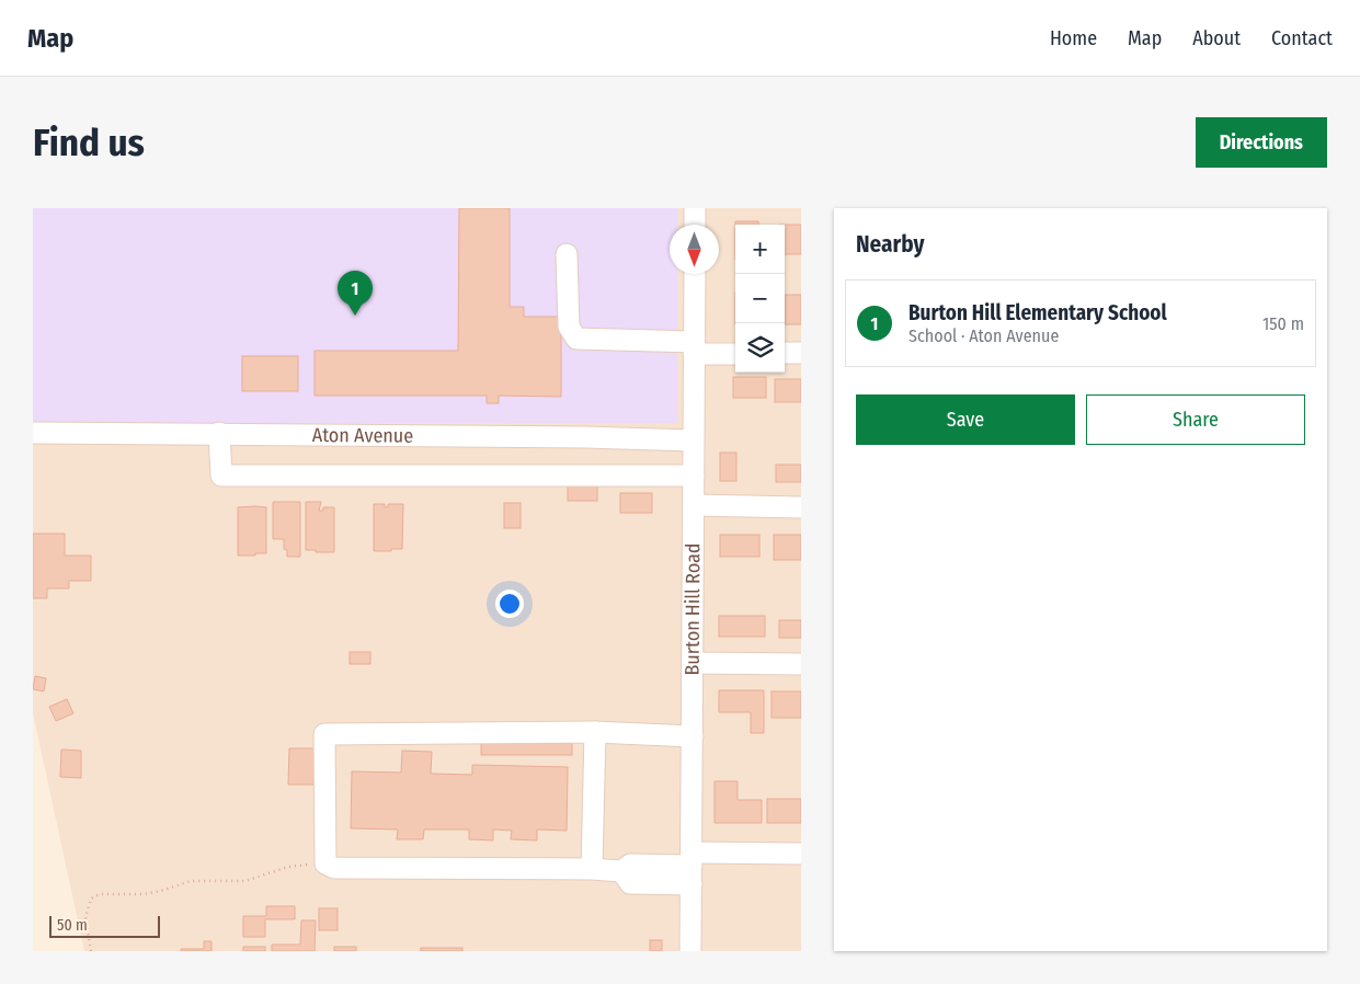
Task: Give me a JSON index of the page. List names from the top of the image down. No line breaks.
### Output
{"streets":{"street":["Aton Avenue","Burton Hill Road"]},"crossings":[["Aton Avenue","Burton Hill Road"]],"scale_bar":"50 m","north":"bottom","page":{"header":"Map","nav":["Home","Map","About","Contact"],"buttons":["Directions",["Save","Share"]],"title":"Find us","heading":"Nearby","map_buttons":["+","−"],"pins":"1","list":[{"mark":"1","name":"Burton Hill Elementary School","note":"School · Aton Avenue","value":"150 m"}],"scale":"50 m"}}
